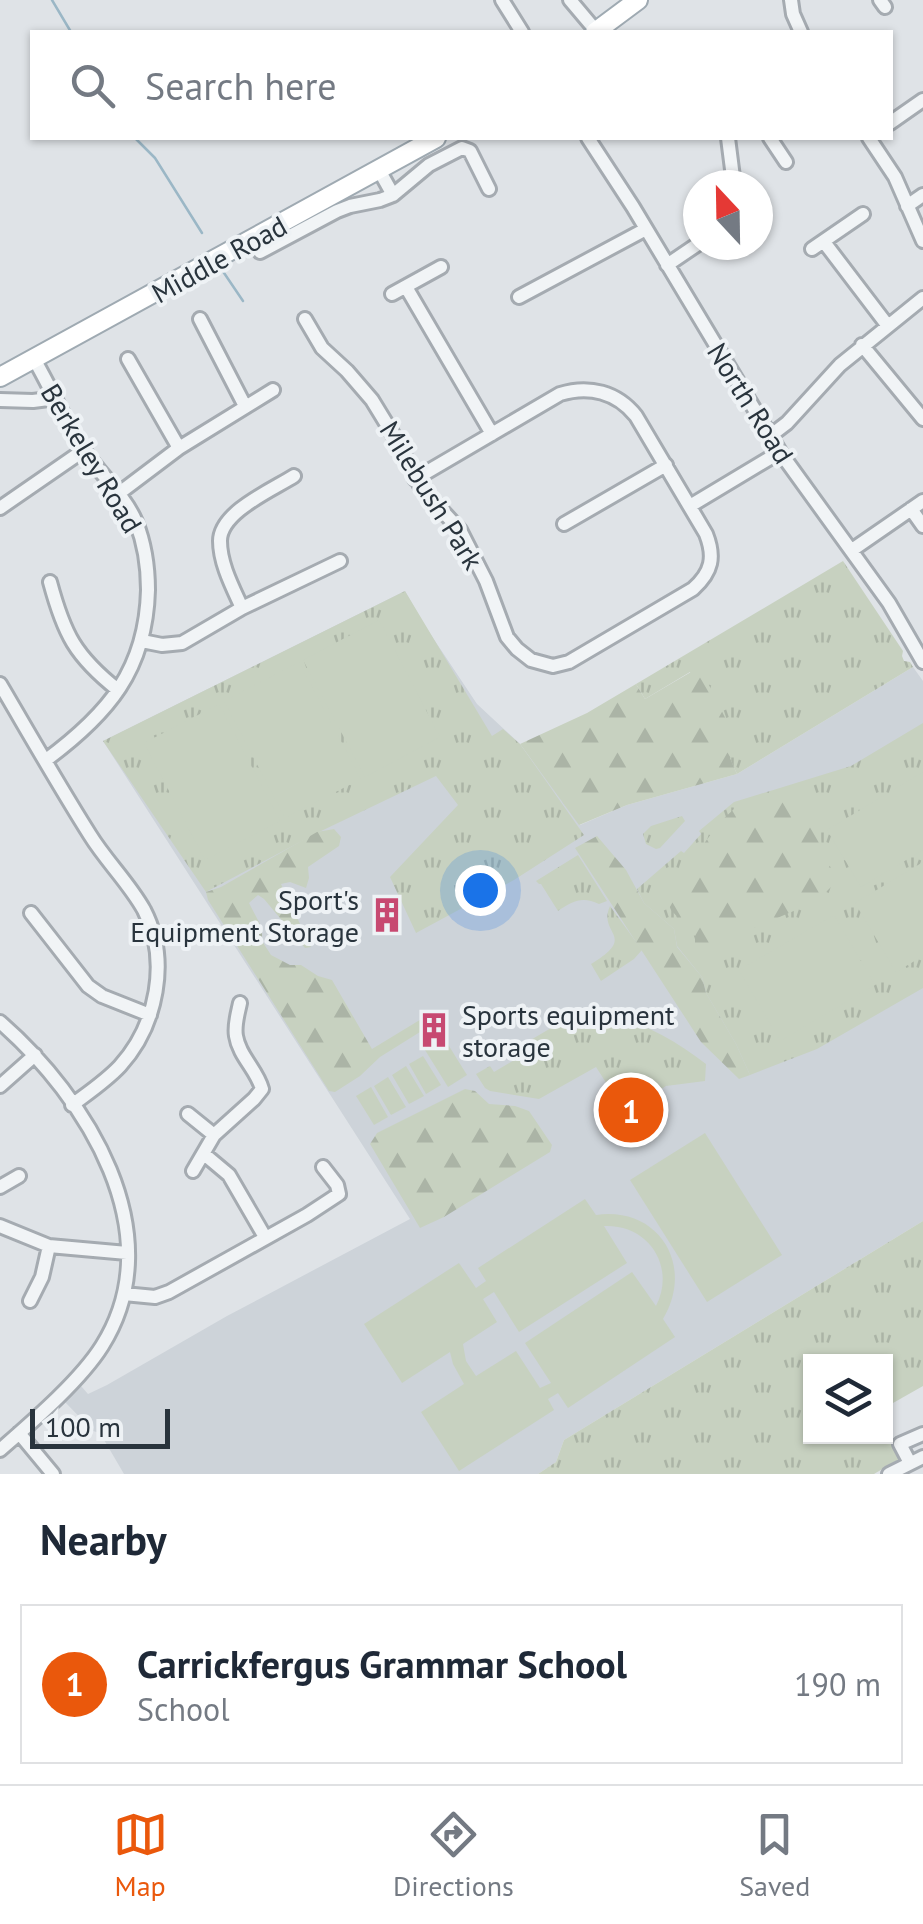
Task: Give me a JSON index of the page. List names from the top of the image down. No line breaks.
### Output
{"streets":{"main road":["Middle Road"],"street":["North Road","Berkeley Road","Milebush Park"]},"crossings":[["Middle Road","Berkeley Road"]],"places":{"building":["Sport's Equipment Storage","Sports equipment storage"]},"scale_bar":"100 m","north":"top","page":{"search":"Search here","pins":"1","scale":"100 m","heading":"Nearby","list":[{"mark":"1","name":"Carrickfergus Grammar School","note":"School","value":"190 m"}],"nav":["Map","Directions","Saved"]}}
